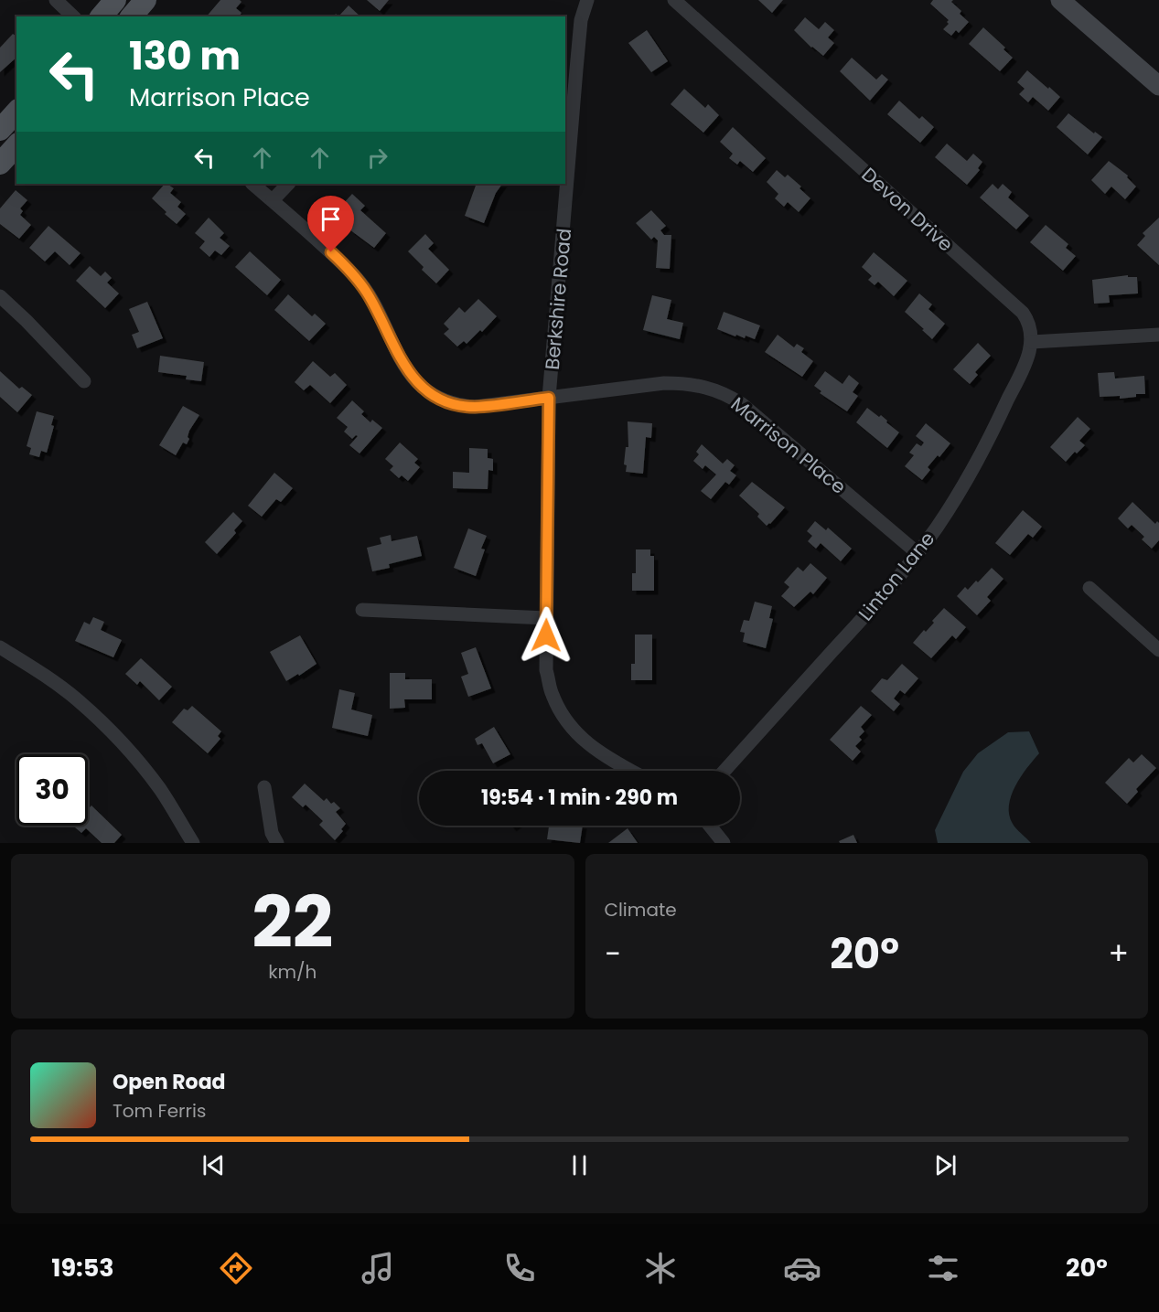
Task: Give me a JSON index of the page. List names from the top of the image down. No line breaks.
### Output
{"streets":{"street":["Devon Drive","Berkshire Road","Marrison Place","Linton Lane"]},"crossings":[["Devon Drive","Linton Lane"],["Berkshire Road","Marrison Place"],["Marrison Place","Linton Lane"]],"page":{"turn":["130 m","Marrison Place"],"limit":"30","trip":"19:54 · 1 min · 290 m","tile":[["22","km/h"],"Climate"],"heat":["−","20°","+"],"song":["Open Road","Tom Ferris"],"tabs":["19:53","20°"]}}
